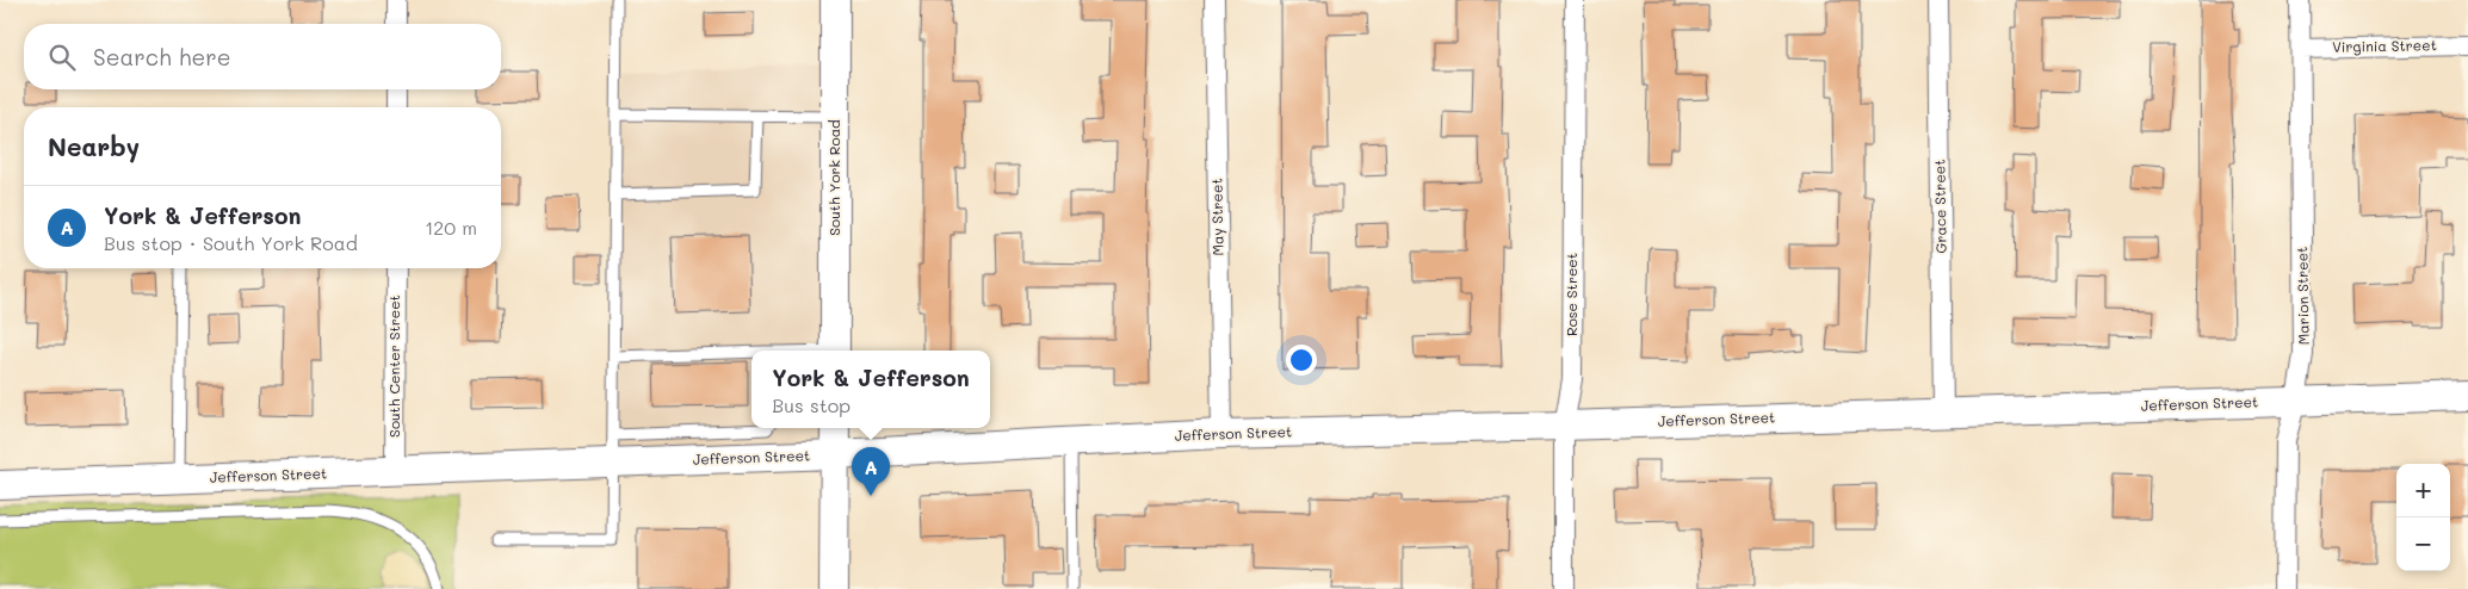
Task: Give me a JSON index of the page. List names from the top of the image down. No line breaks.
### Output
{"streets":{"street":["Virginia Street","South York Road","Grace Street","May Street","Rose Street","Marion Street","South Center Street","Jefferson Street"]},"crossings":[["Virginia Street","Marion Street"],["Grace Street","Jefferson Street"],["May Street","Jefferson Street"],["Rose Street","Jefferson Street"],["Marion Street","Jefferson Street"],["South Center Street","Jefferson Street"]],"page":{"search":"Search here","heading":"Nearby","list":[{"mark":"A","name":"York & Jefferson","note":"Bus stop · South York Road","value":"120 m"}],"popup":["York & Jefferson","Bus stop"],"pins":"A","map_buttons":["+","−"]}}
